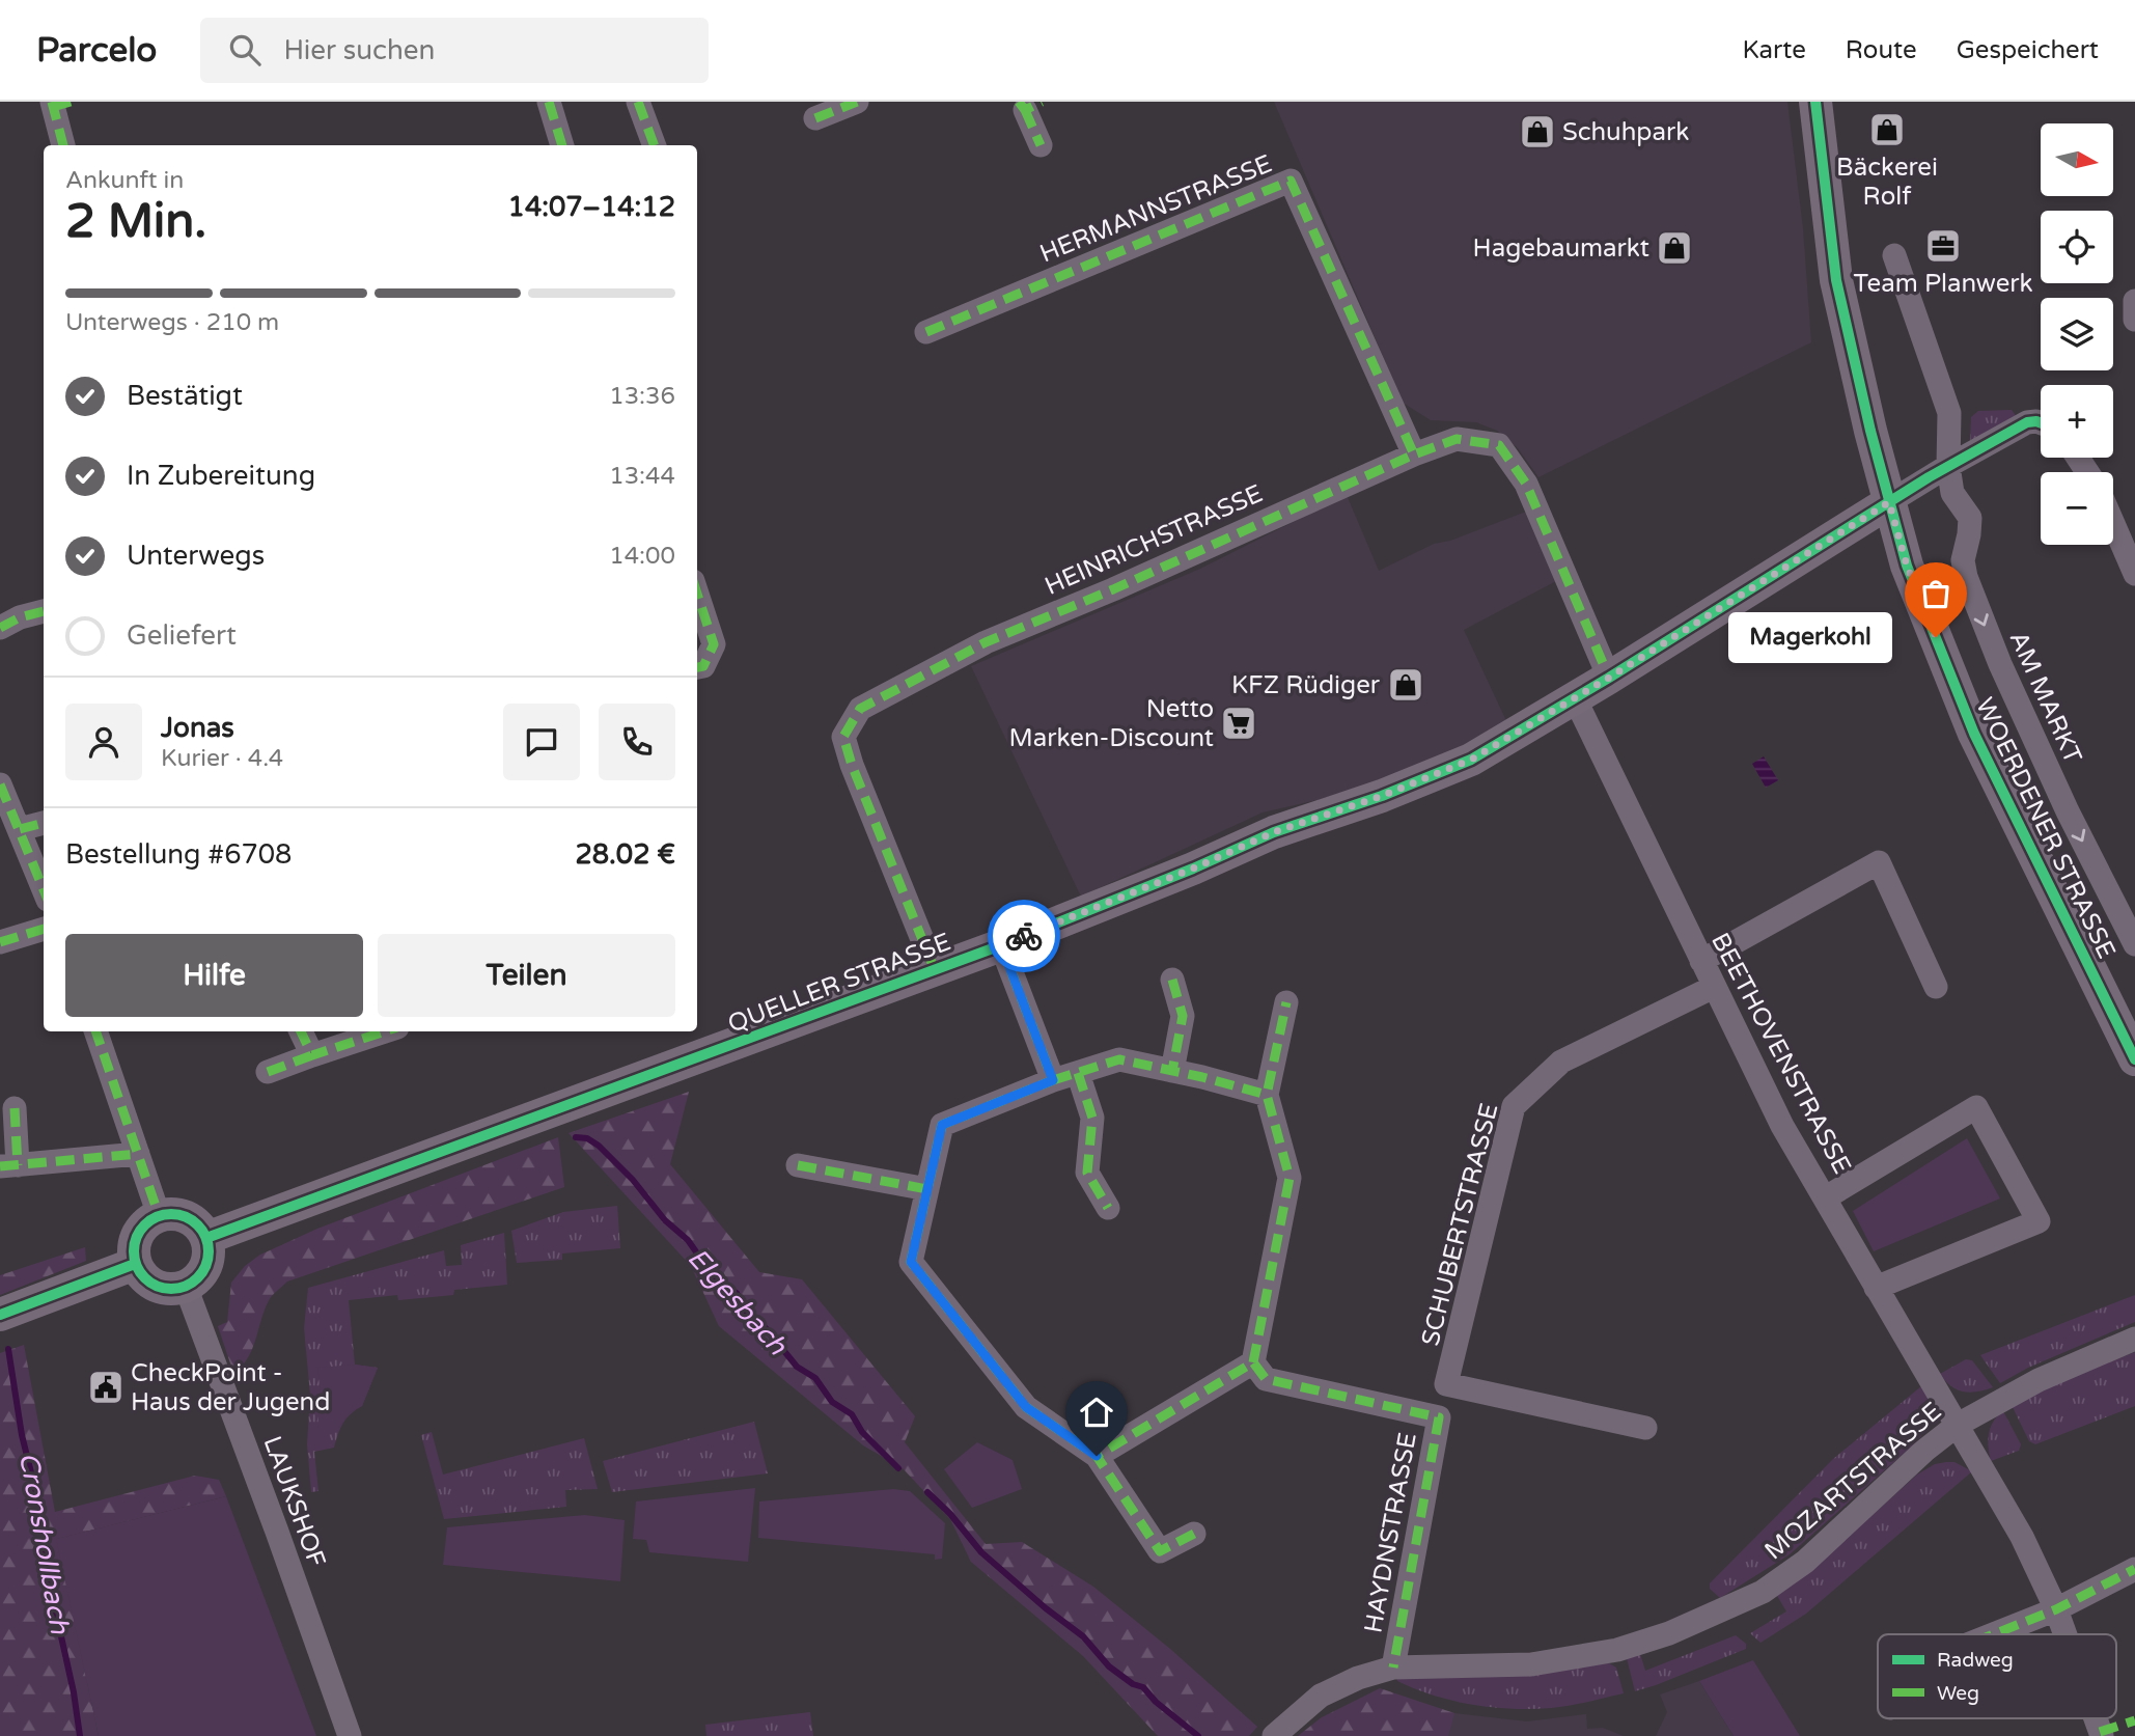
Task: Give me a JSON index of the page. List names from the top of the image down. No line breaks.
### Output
{"streets":{"main road":["WOERDENER STRASSE","QUELLER STRASSE"],"street":["HERMANNSTRASSE","HEINRICHSTRASSE","AM MARKT","BEETHOVENSTRASSE","SCHUBERTSTRASSE","MOZARTSTRASSE","LAUKSHOF","HAYDNSTRASSE"]},"crossings":[["HERMANNSTRASSE","HEINRICHSTRASSE"],["HEINRICHSTRASSE","QUELLER STRASSE"],["WOERDENER STRASSE","QUELLER STRASSE"],["QUELLER STRASSE","BEETHOVENSTRASSE"],["QUELLER STRASSE","LAUKSHOF"],["BEETHOVENSTRASSE","SCHUBERTSTRASSE"],["BEETHOVENSTRASSE","MOZARTSTRASSE"],["MOZARTSTRASSE","HAYDNSTRASSE"]],"one_way":["AM MARKT"],"water":["Elgesbach","Cronshollbach"],"places":{"shop":["Bäckerei Rolf","Schuhpark","Hagebaumarkt","KFZ Rüdiger"],"office":["Team Planwerk"],"other":["Magerkohl"],"supermarket":["Netto Marken-Discount"],"public building":["CheckPoint - Haus der Jugend"]},"legend":["Radweg","Weg"],"north":"right","page":{"header":"Parcelo","search":"Hier suchen","nav":["Karte","Route","Gespeichert"],"map_buttons":["+","−"],"heading":["2 Min.","Ankunft in","14:07–14:12"],"panel":["Jonas","Kurier · 4.4","Bestellung #6708","28.02 €"],"bar":"Unterwegs · 210 m","list":[["Bestätigt","13:36"],["In Zubereitung","13:44"],["Unterwegs","14:00"],"Geliefert"],"bubble":"Magerkohl","buttons":["Hilfe","Teilen"]}}
